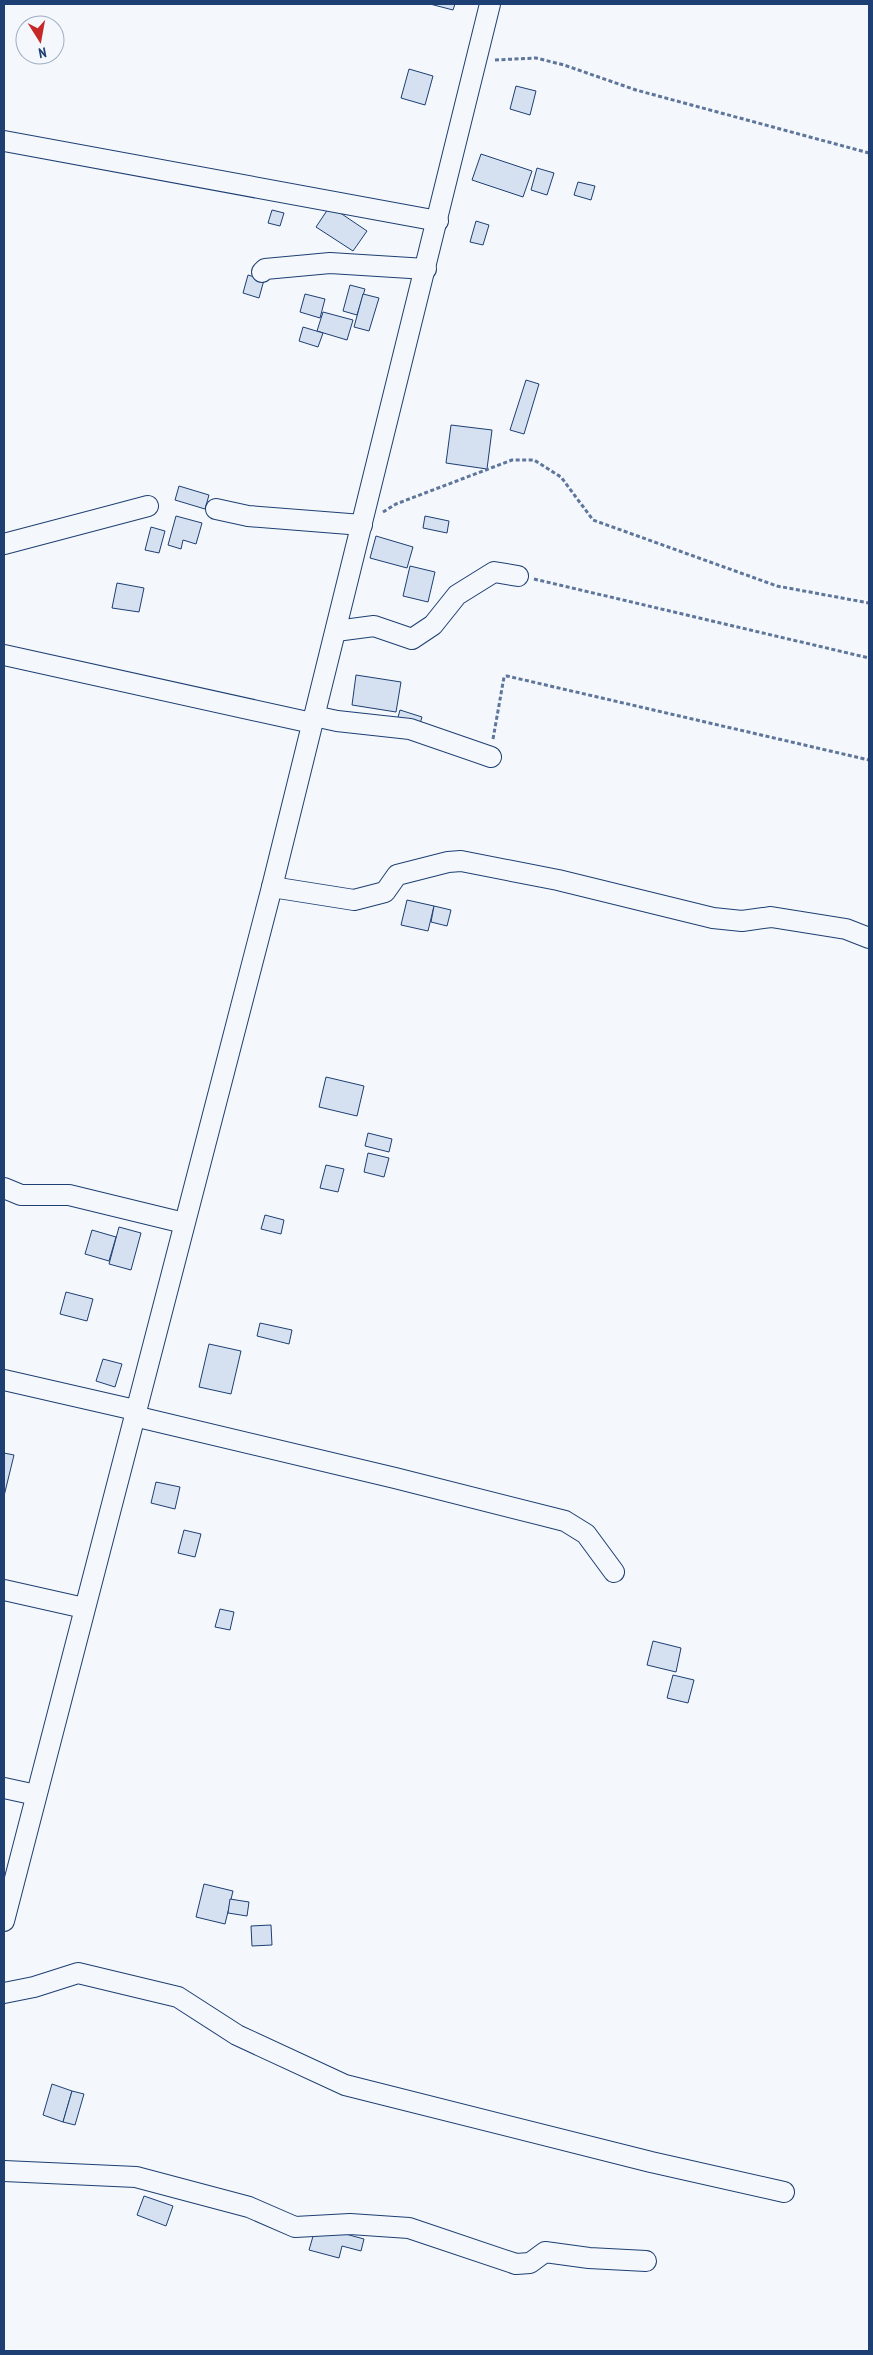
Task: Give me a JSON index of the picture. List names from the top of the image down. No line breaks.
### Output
{"north":"bottom"}
